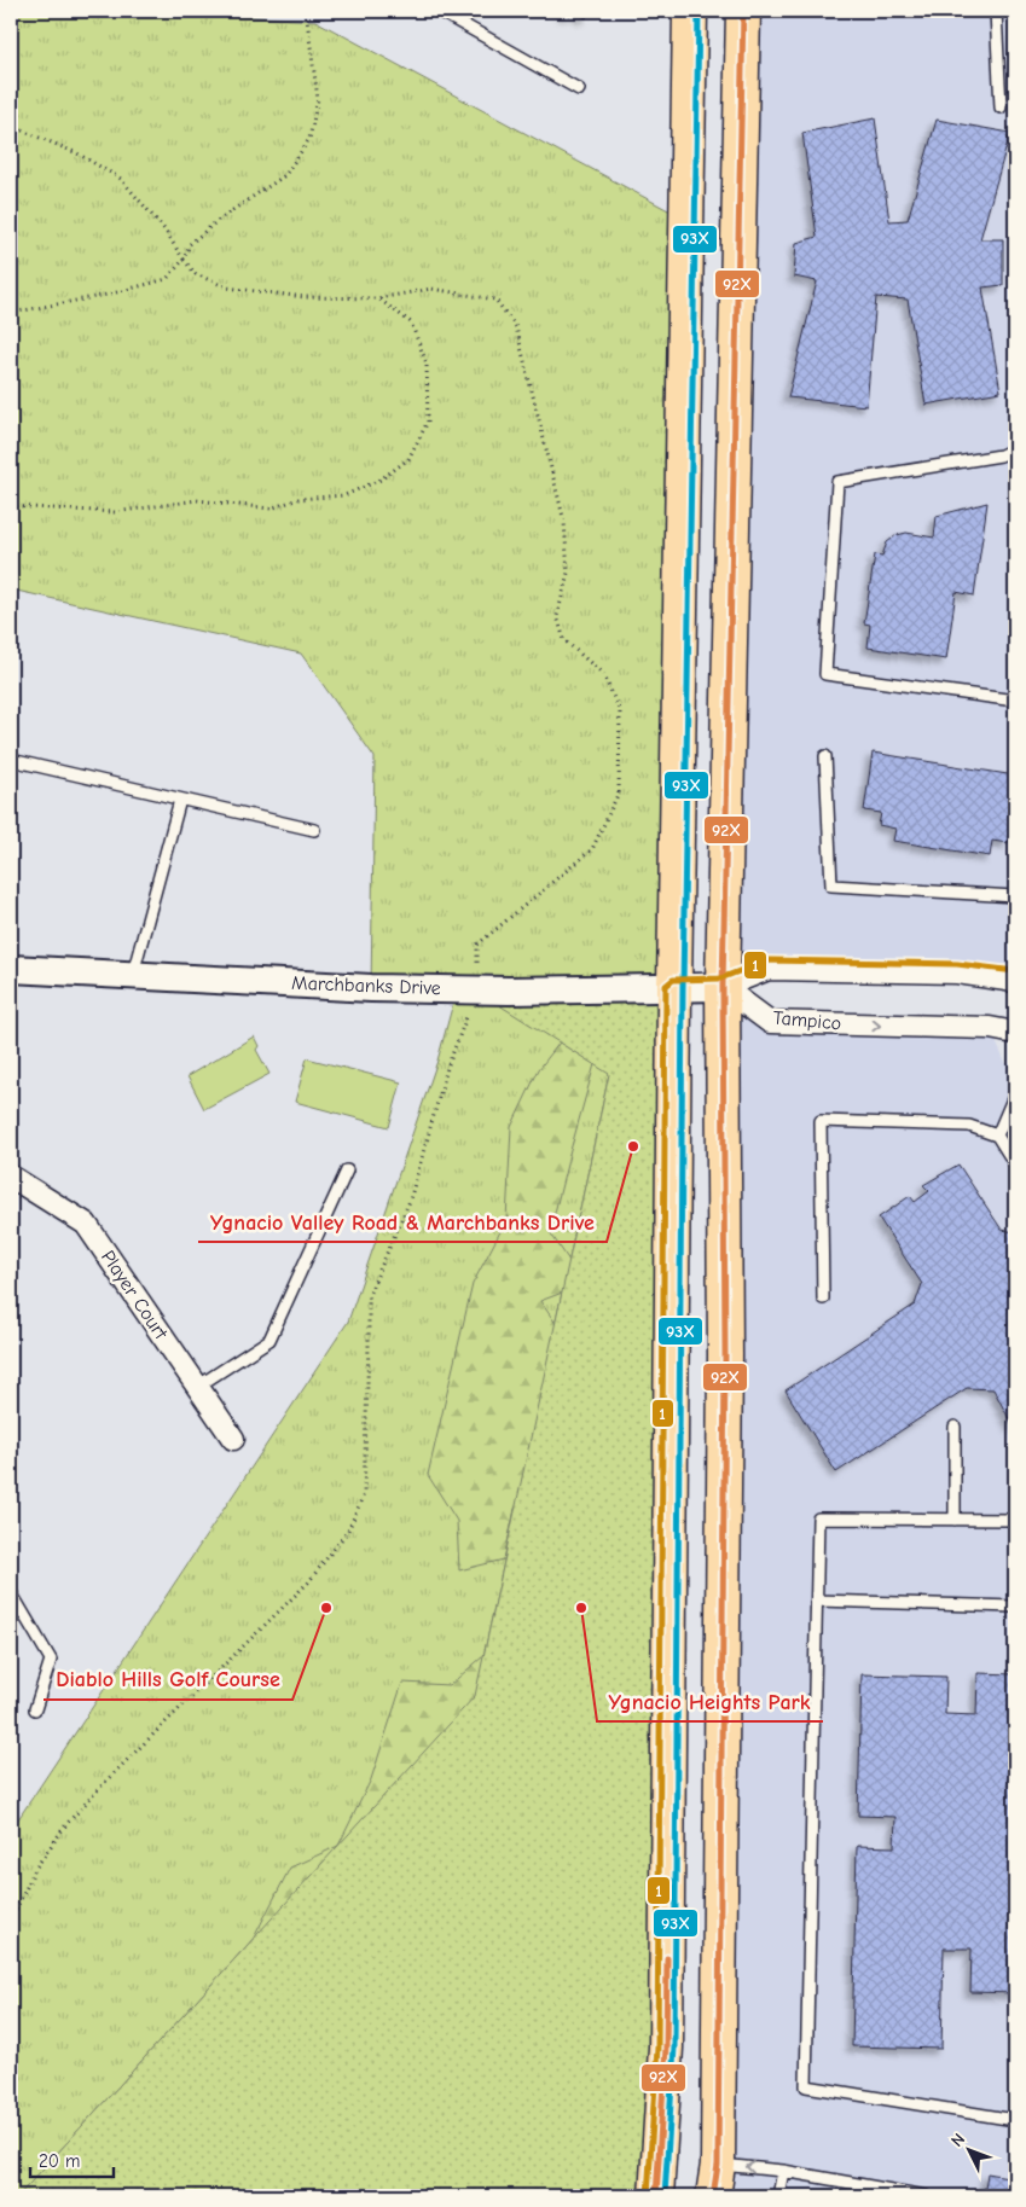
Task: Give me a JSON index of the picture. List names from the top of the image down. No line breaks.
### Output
{"streets":{"street":["Marchbanks Drive","Tampico","Player Court"]},"crossings":[["Marchbanks Drive","Tampico"]],"places":["Ygnacio Valley Road & Marchbanks Drive","Diablo Hills Golf Course","Ygnacio Heights Park"],"lines":["transit line 92X","transit line 93X","transit line 1"],"scale_bar":"20 m","north":"top left"}
